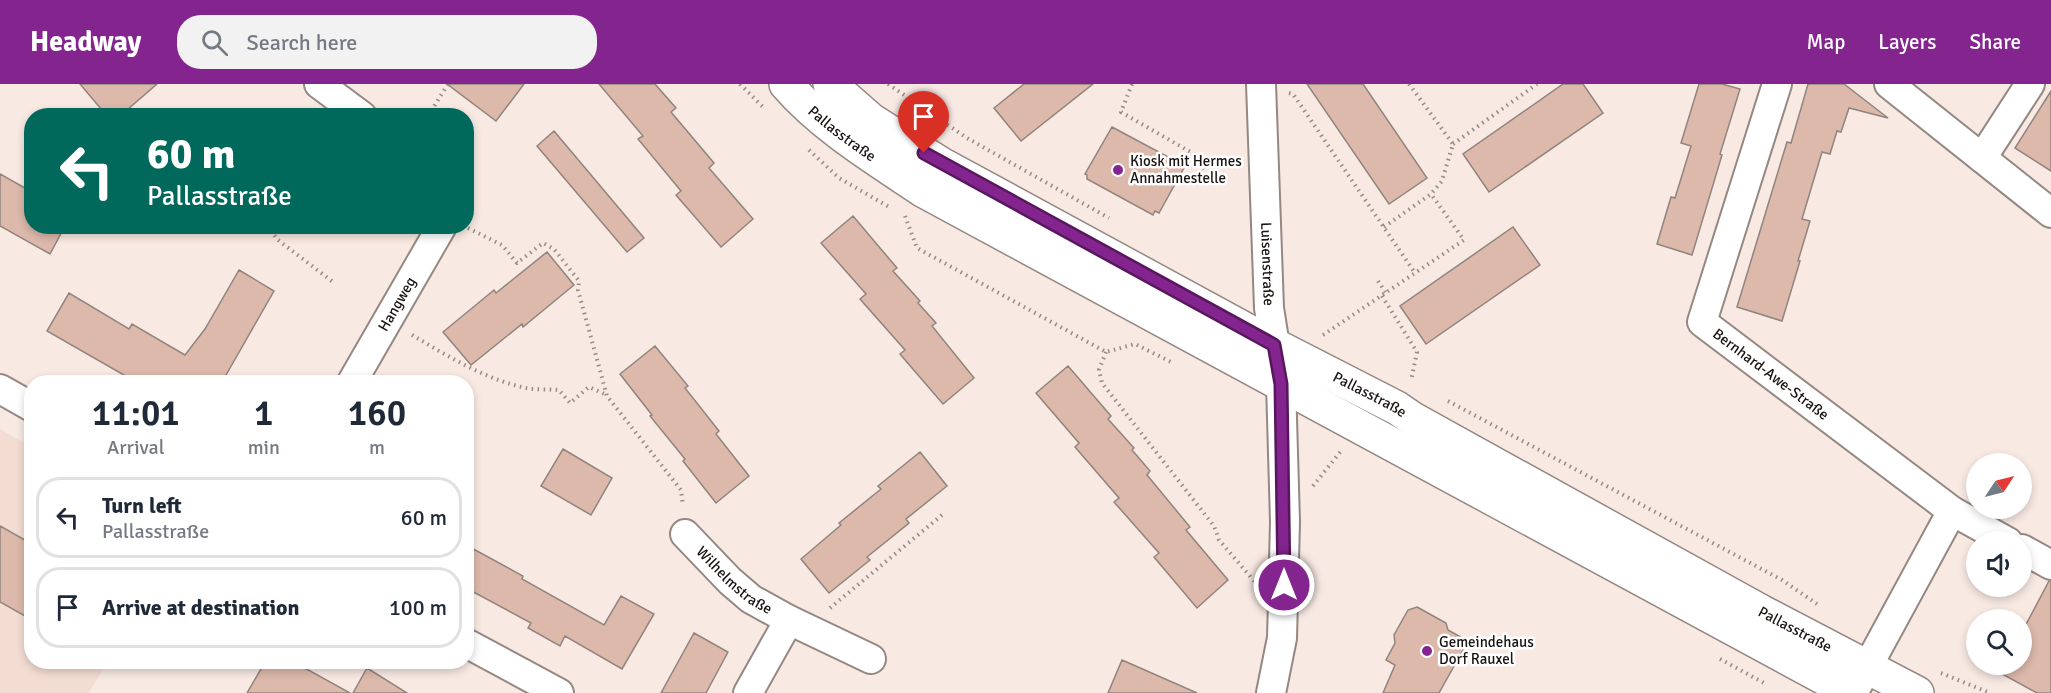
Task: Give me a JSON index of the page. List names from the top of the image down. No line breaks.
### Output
{"streets":{"main road":["Pallasstraße"],"street":["Luisenstraße","Hangweg","Bernhard-Awe-Straße","Wilhelmstraße"]},"crossings":[["Pallasstraße","Luisenstraße"]],"places":["Kiosk mit Hermes Annahmestelle","Gemeindehaus Dorf Rauxel"],"north":"top right","page":{"header":"Headway","search":"Search here","nav":["Map","Layers","Share"],"turn":["60 m","Pallasstraße"],"eta":["11:01","Arrival","1","min","160","m"],"list":[{"name":"Turn left","note":"Pallasstraße","value":"60 m"},{"name":"Arrive at destination","value":"100 m"}]}}
